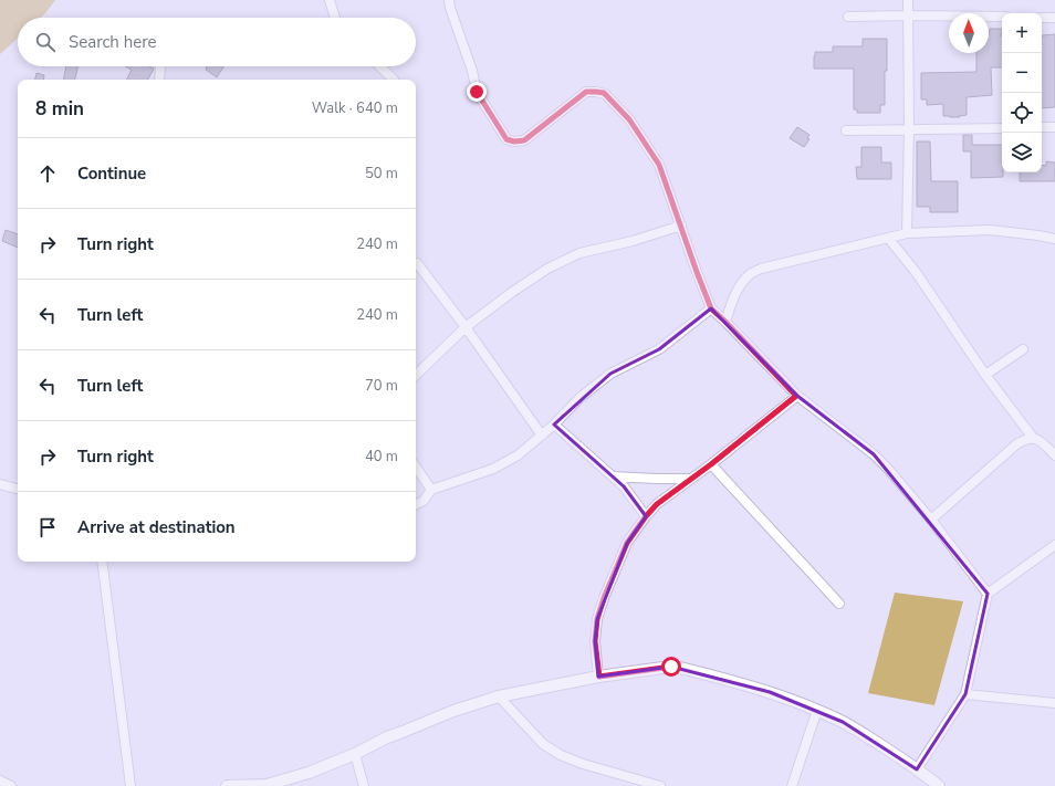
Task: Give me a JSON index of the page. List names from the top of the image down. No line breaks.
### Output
{"north":"top","page":{"map_buttons":["+","−"],"search":"Search here","heading":["8 min","Walk · 640 m"],"list":[["Continue","50 m"],["Turn right","240 m"],["Turn left","240 m"],["Turn left","70 m"],["Turn right","40 m"],"Arrive at destination"]}}
